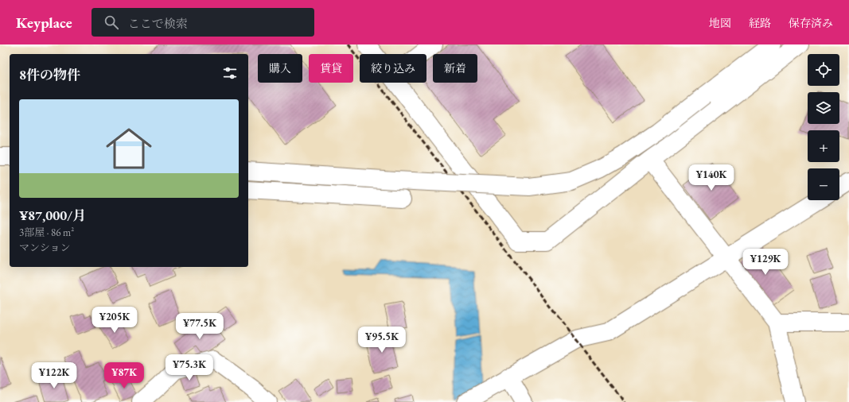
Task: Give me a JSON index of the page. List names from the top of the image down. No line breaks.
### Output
{"page":{"header":"Keyplace","search":"ここで検索","nav":["地図","経路","保存済み"],"map_buttons":["+","−"],"chip":["購入","賃貸","絞り込み","新着"],"heading":"8件の物件","list":[{"name":"¥87,000/月","note":"3部屋 · 86 m² · マンション"}],"price":["¥140K","¥129K","¥205K","¥77.5K","¥95.5K","¥75.3K","¥122K","¥87K"]}}
